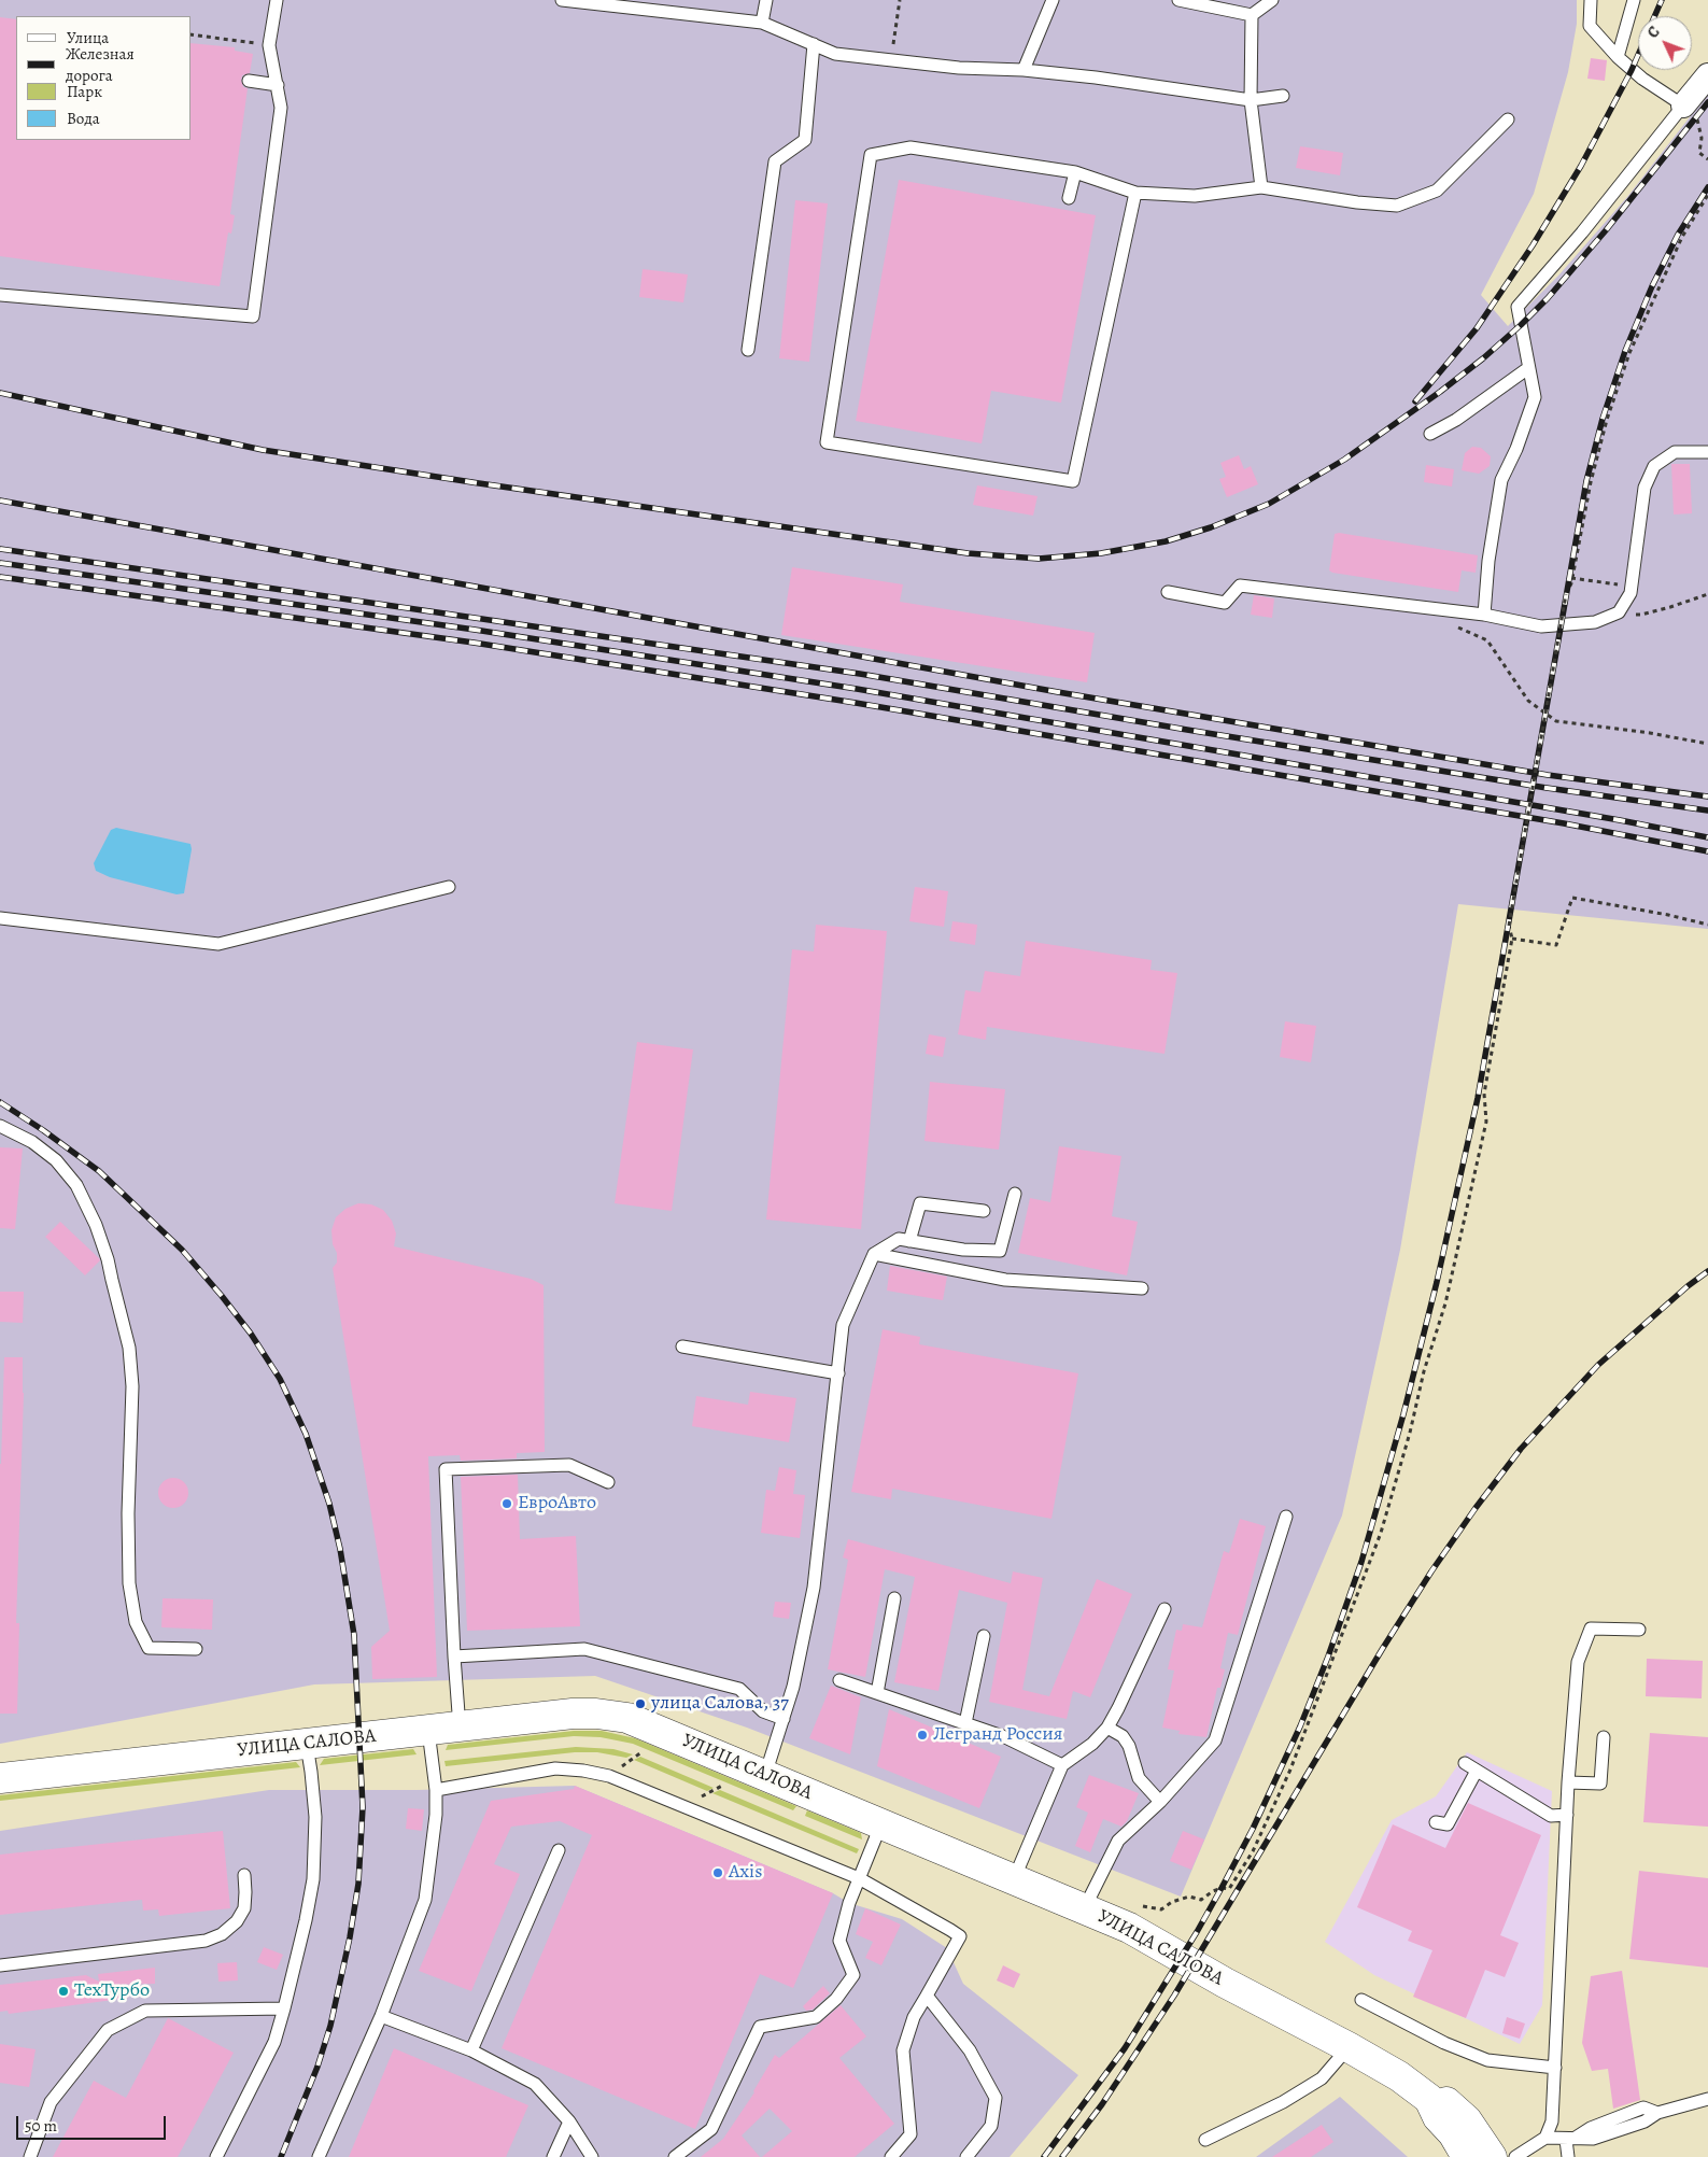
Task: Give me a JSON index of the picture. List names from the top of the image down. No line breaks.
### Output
{"streets":{"street":["УЛИЦА САЛОВА"]},"places":["ЕвроАвто","улица Салова, 37","Легранд Россия","Axis","ТехТурбо"],"legend":["Улица","Железная дорога","Парк","Вода"],"scale_bar":"50 m","north":"top left"}
